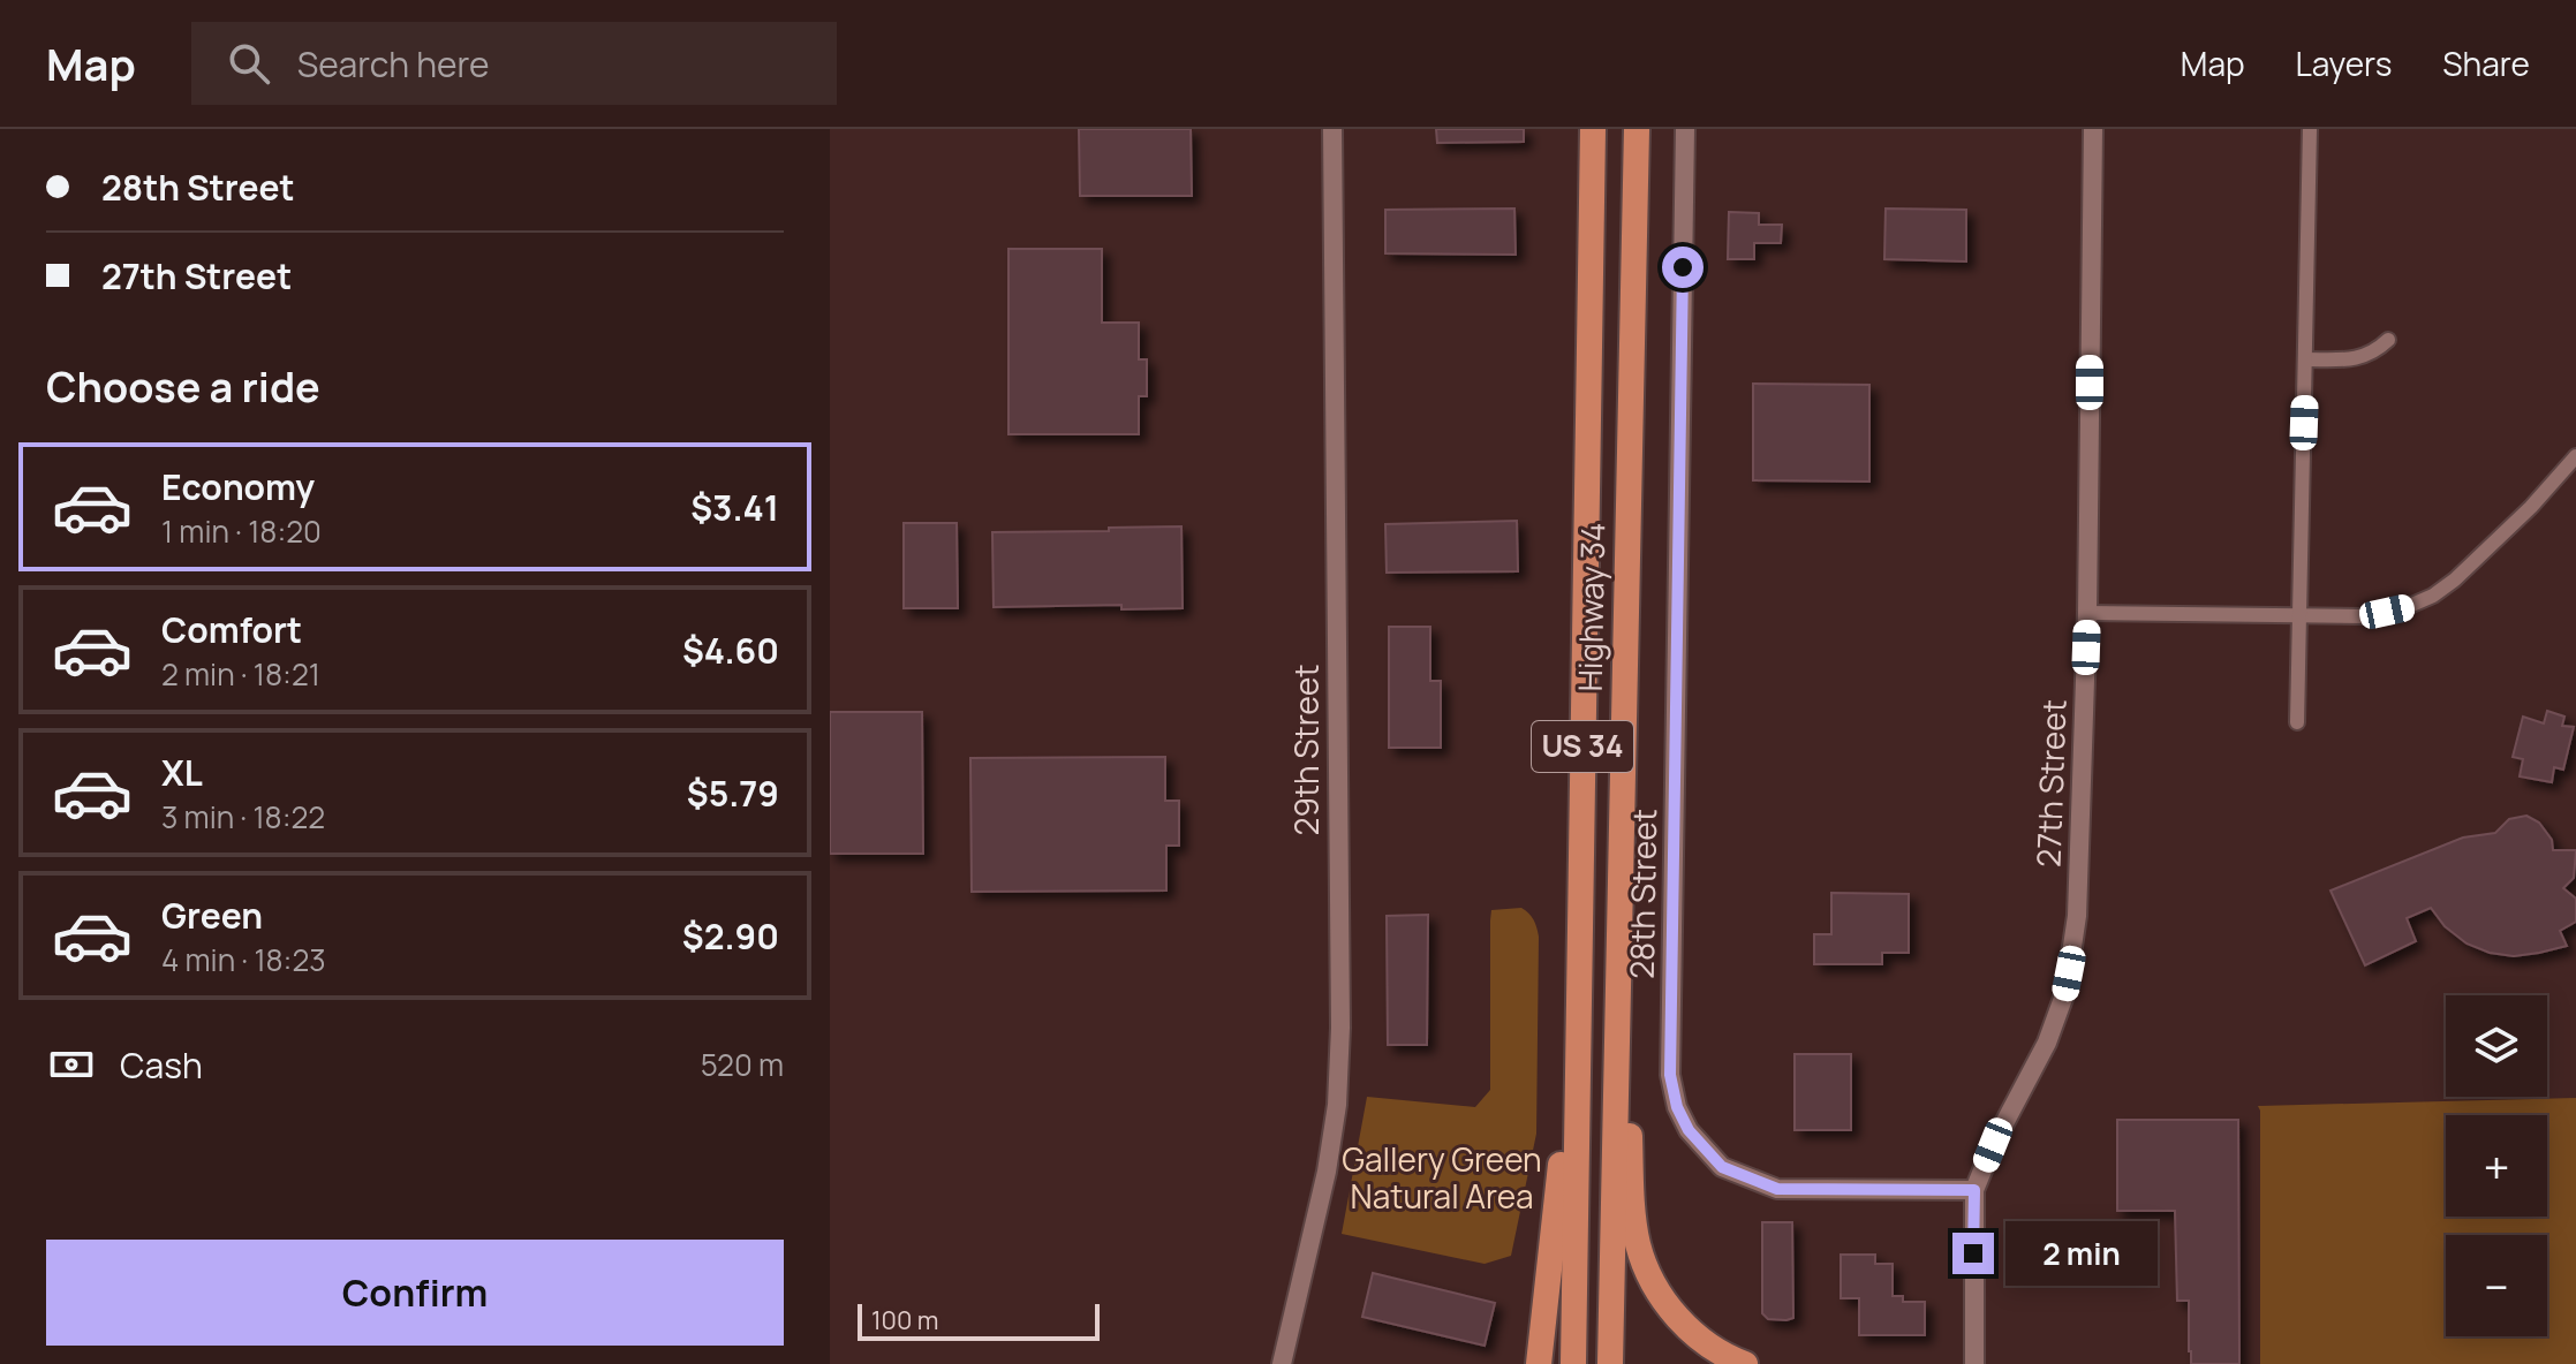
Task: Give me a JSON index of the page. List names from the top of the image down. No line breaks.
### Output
{"streets":{"highway":["Highway 34","US 34"],"street":["29th Street","27th Street","28th Street"]},"crossings":[["27th Street","28th Street"]],"parks":["Gallery Green Natural Area"],"scale_bar":"100 m","page":{"header":"Map","search":"Search here","nav":["Map","Layers","Share"],"banner":["28th Street","27th Street"],"heading":"Choose a ride","list":[{"name":"Economy","note":"1 min · 18:20","value":"$3.41"},{"name":"Comfort","note":"2 min · 18:21","value":"$4.60"},{"name":"XL","note":"3 min · 18:22","value":"$5.79"},{"name":"Green","note":"4 min · 18:23","value":"$2.90"}],"map_buttons":["+","−"],"pay":["Cash","520 m"],"buttons":"Confirm","bubble":"2 min","scale":"100 m"}}
